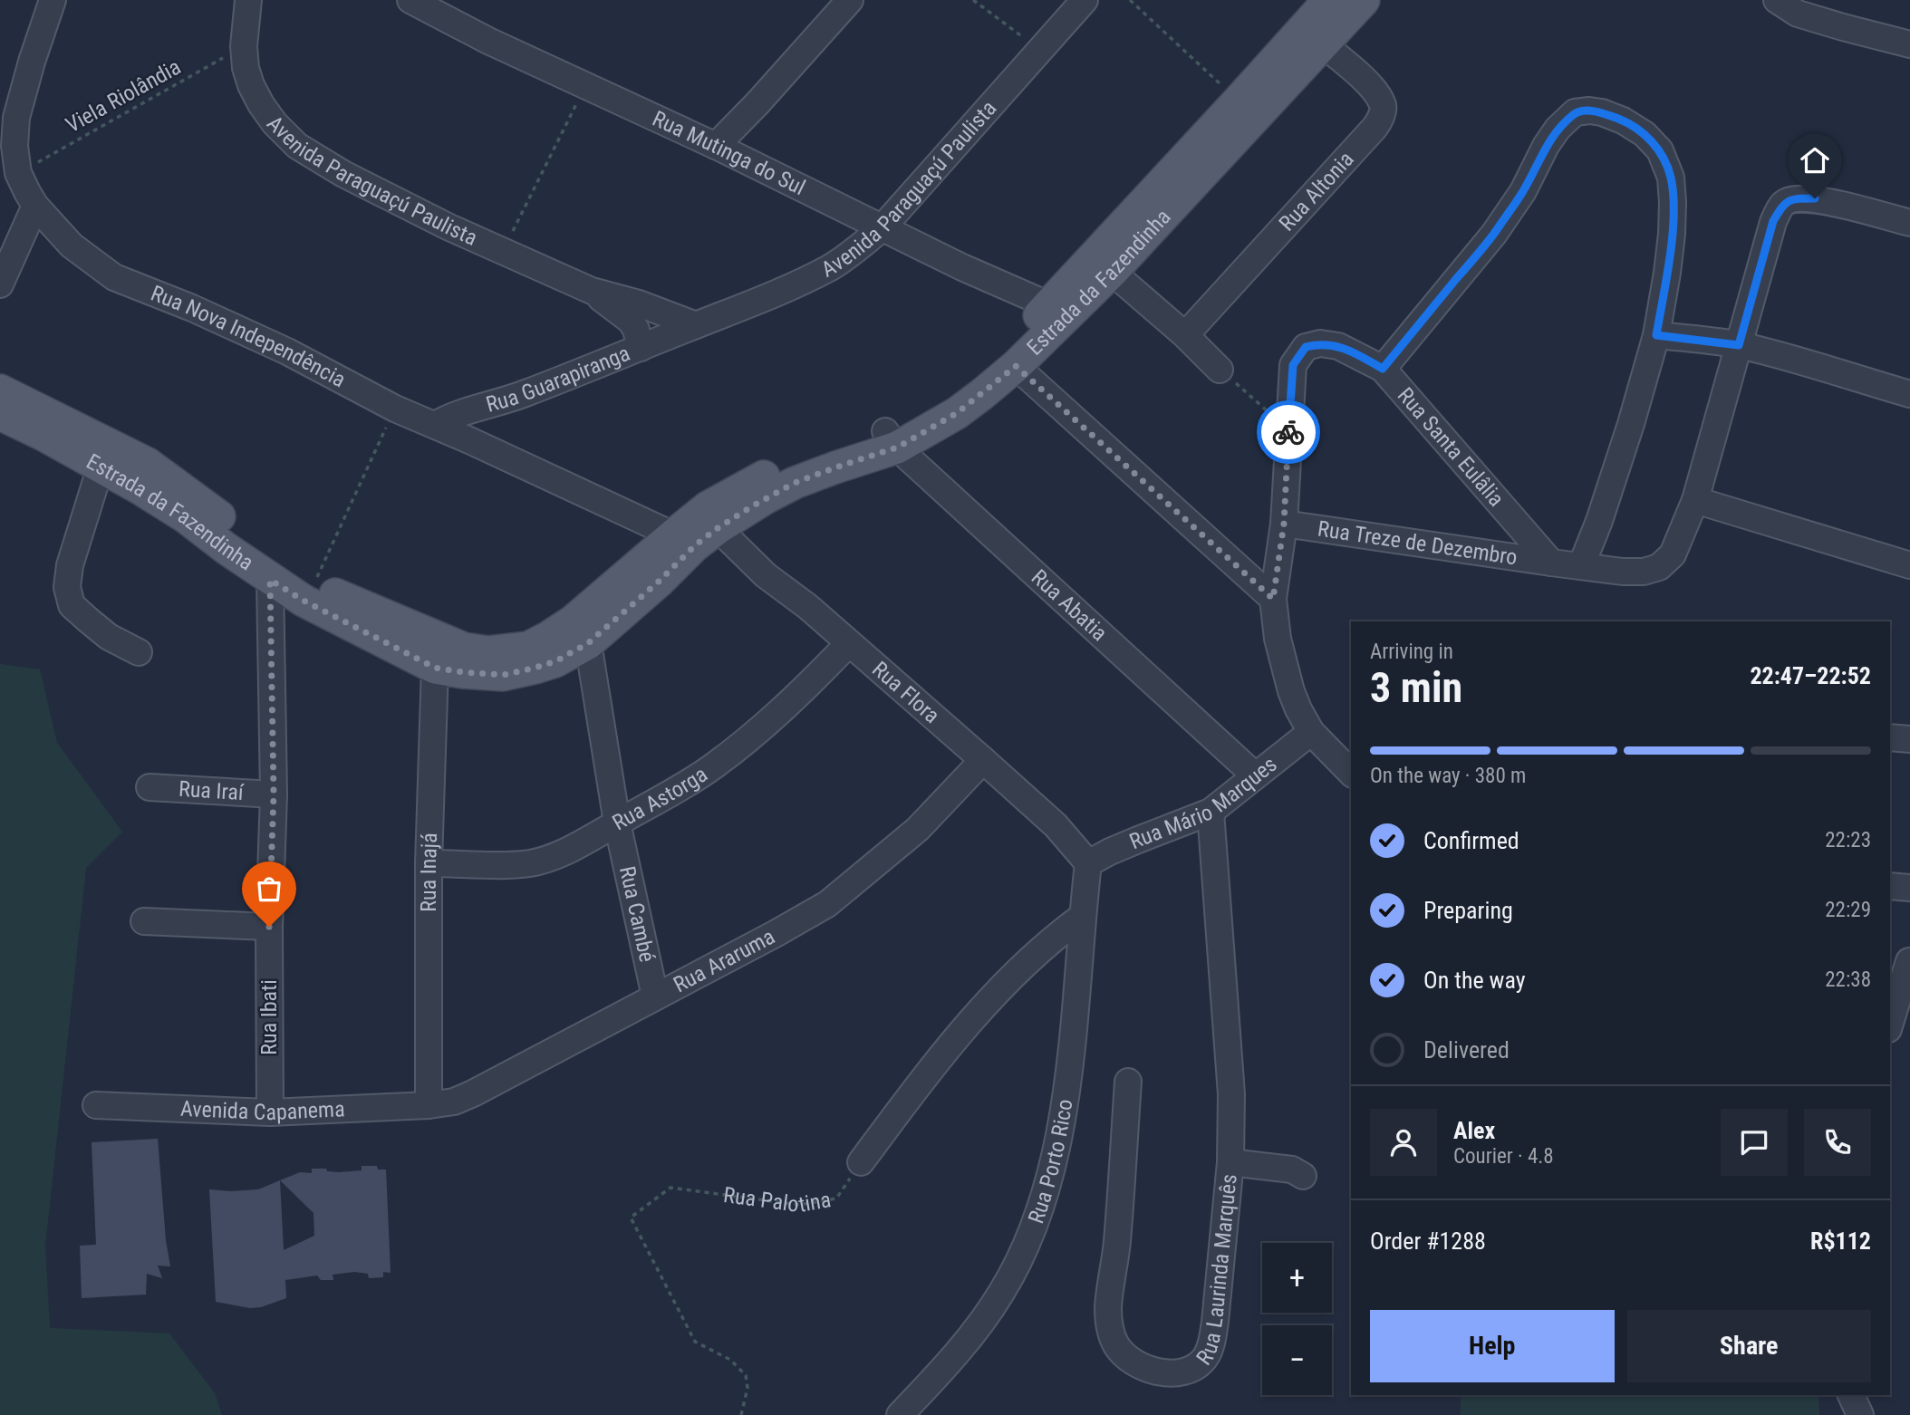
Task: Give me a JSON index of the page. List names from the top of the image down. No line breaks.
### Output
{"streets":{"main road":["Estrada da Fazendinha"],"street":["Rua Mutinga do Sul","Avenida Paraguaçú Paulista","Rua Altonia","Rua Nova Independência","Rua Guarapiranga","Rua Santa Eulâlia","Rua Treze de Dezembro","Rua Abatia","Rua Flora","Rua Iraí","Rua Astorga","Rua Mário Marques","Rua Inajá","Rua Cambé","Rua Araruma","Rua Ibati","Avenida Capanema","Rua Porto Rico","Rua Laurinda Marquês"],"path":["Viela Riolândia","Rua Palotina"]},"crossings":[["Viela Riolândia","Avenida Paraguaçú Paulista"],["Viela Riolândia","Rua Nova Independência"],["Rua Mutinga do Sul","Avenida Paraguaçú Paulista"],["Rua Mutinga do Sul","Estrada da Fazendinha"],["Avenida Paraguaçú Paulista","Rua Guarapiranga"],["Rua Altonia","Estrada da Fazendinha"],["Estrada da Fazendinha","Rua Nova Independência"],["Estrada da Fazendinha","Rua Abatia"],["Estrada da Fazendinha","Rua Flora"],["Estrada da Fazendinha","Rua Inajá"],["Estrada da Fazendinha","Rua Cambé"],["Estrada da Fazendinha","Rua Ibati"],["Rua Nova Independência","Rua Guarapiranga"],["Rua Nova Independência","Rua Flora"],["Rua Santa Eulâlia","Rua Treze de Dezembro"],["Rua Santa Eulâlia","Rua Mário Marques"],["Rua Abatia","Rua Mário Marques"],["Rua Flora","Rua Astorga"],["Rua Flora","Rua Mário Marques"],["Rua Flora","Rua Araruma"],["Rua Flora","Rua Porto Rico"],["Rua Iraí","Rua Ibati"],["Rua Astorga","Rua Inajá"],["Rua Astorga","Rua Cambé"],["Rua Mário Marques","Rua Porto Rico"],["Rua Mário Marques","Rua Laurinda Marquês"],["Rua Inajá","Rua Araruma"],["Rua Inajá","Avenida Capanema"],["Rua Cambé","Rua Araruma"],["Rua Araruma","Avenida Capanema"],["Rua Ibati","Avenida Capanema"]],"page":{"heading":["3 min","Arriving in","22:47–22:52"],"panel":["Alex","Courier · 4.8","Order #1288","R$112"],"bar":"On the way · 380 m","list":[["Confirmed","22:23"],["Preparing","22:29"],["On the way","22:38"],"Delivered"],"map_buttons":["+","−"],"buttons":["Help","Share"]}}
